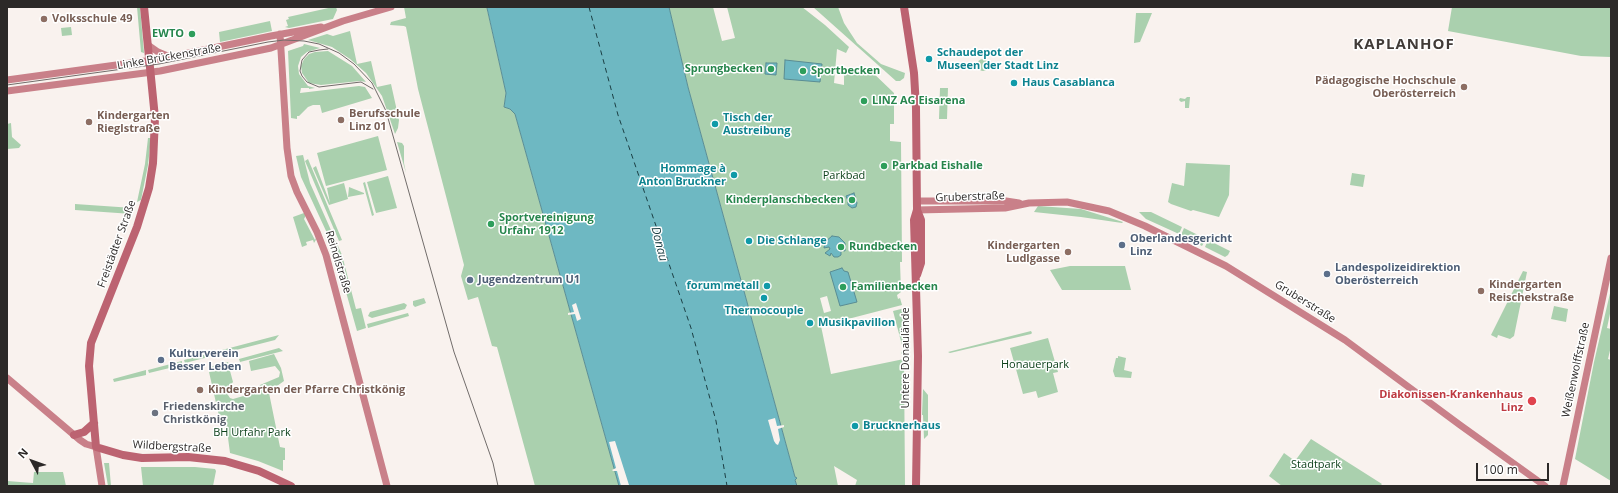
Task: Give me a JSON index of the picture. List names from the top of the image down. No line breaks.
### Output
{"streets":{"main road":["Linke Brückenstraße","Gruberstraße","Freistädter Straße","Reindlstraße","Untere Donaulände","Weißenwolffstraße","Wildbergstraße"]},"crossings":[["Linke Brückenstraße","Freistädter Straße"],["Linke Brückenstraße","Reindlstraße"],["Gruberstraße","Untere Donaulände"],["Freistädter Straße","Wildbergstraße"]],"districts":["KAPLANHOF"],"water":["Donau"],"parks":["Parkbad","Honauerpark","BH Urfahr Park","Stadtpark"],"places":["Volksschule 49","EWTO","Schaudepot der Museen der Stadt Linz","Sprungbecken","Sportbecken","Haus Casablanca","Pädagogische Hochschule Oberösterreich","LINZ AG Eisarena","Berufsschule Linz 01","Kindergarten Rieglstraße","Tisch der Austreibung","Parkbad Eishalle","Hommage à Anton Bruckner","Kinderplanschbecken","Sportvereinigung Urfahr 1912","Die Schlange","Oberlandesgericht Linz","Rundbecken","Kindergarten Ludlgasse","Landespolizeidirektion Oberösterreich","Jugendzentrum U1","forum metall","Familienbecken","Kindergarten Reischekstraße","Thermocouple","Musikpavillon","Kulturverein Besser Leben","Kindergarten der Pfarre Christkönig","Diakonissen-Krankenhaus Linz","Friedenskirche Christkönig","Brucknerhaus"],"scale_bar":"100 m","north":"top left"}
